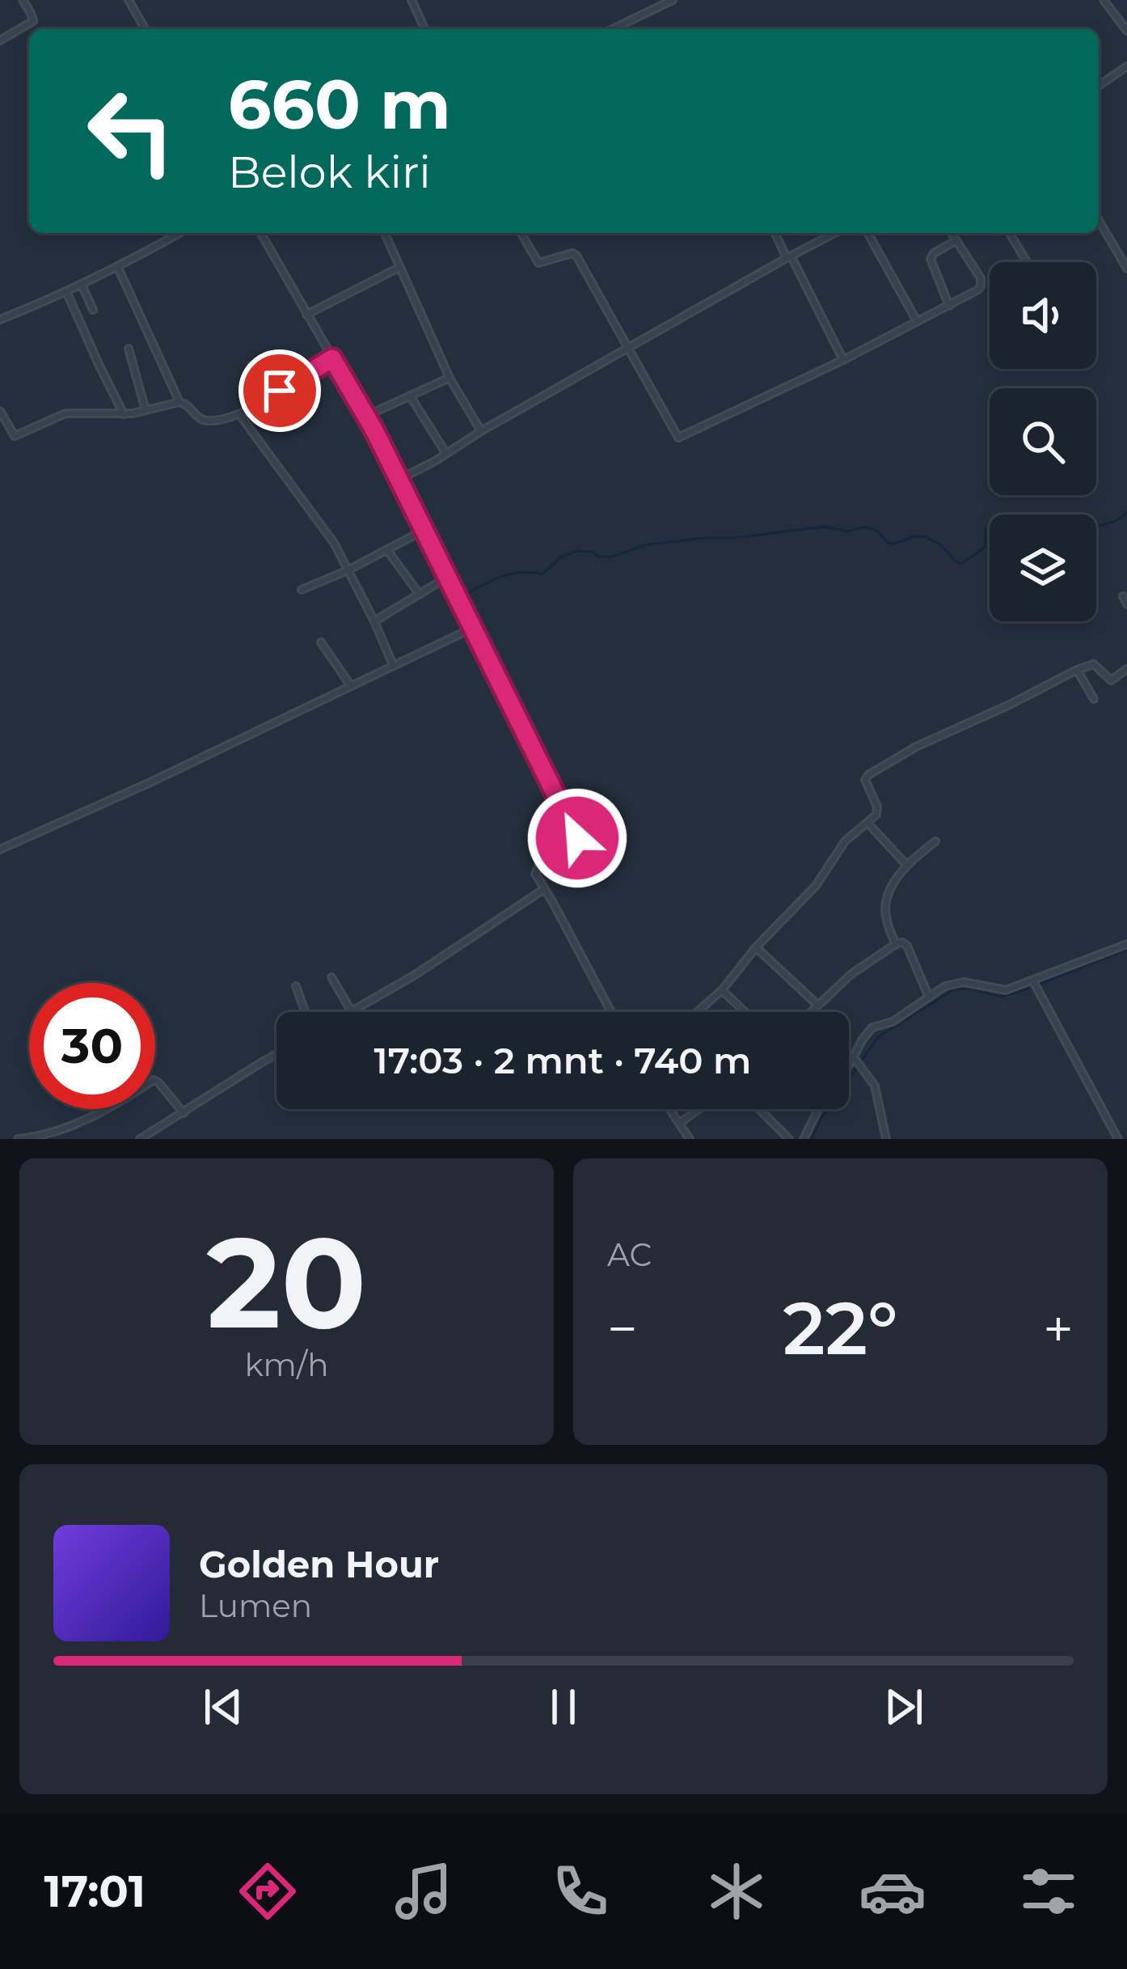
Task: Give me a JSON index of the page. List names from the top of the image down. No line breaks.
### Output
{"page":{"turn":["660 m","Belok kiri"],"limit":"30","trip":"17:03 · 2 mnt · 740 m","tile":[["20","km/h"],"AC"],"heat":["−","22°","+"],"song":["Golden Hour","Lumen"],"tabs":"17:01"}}
